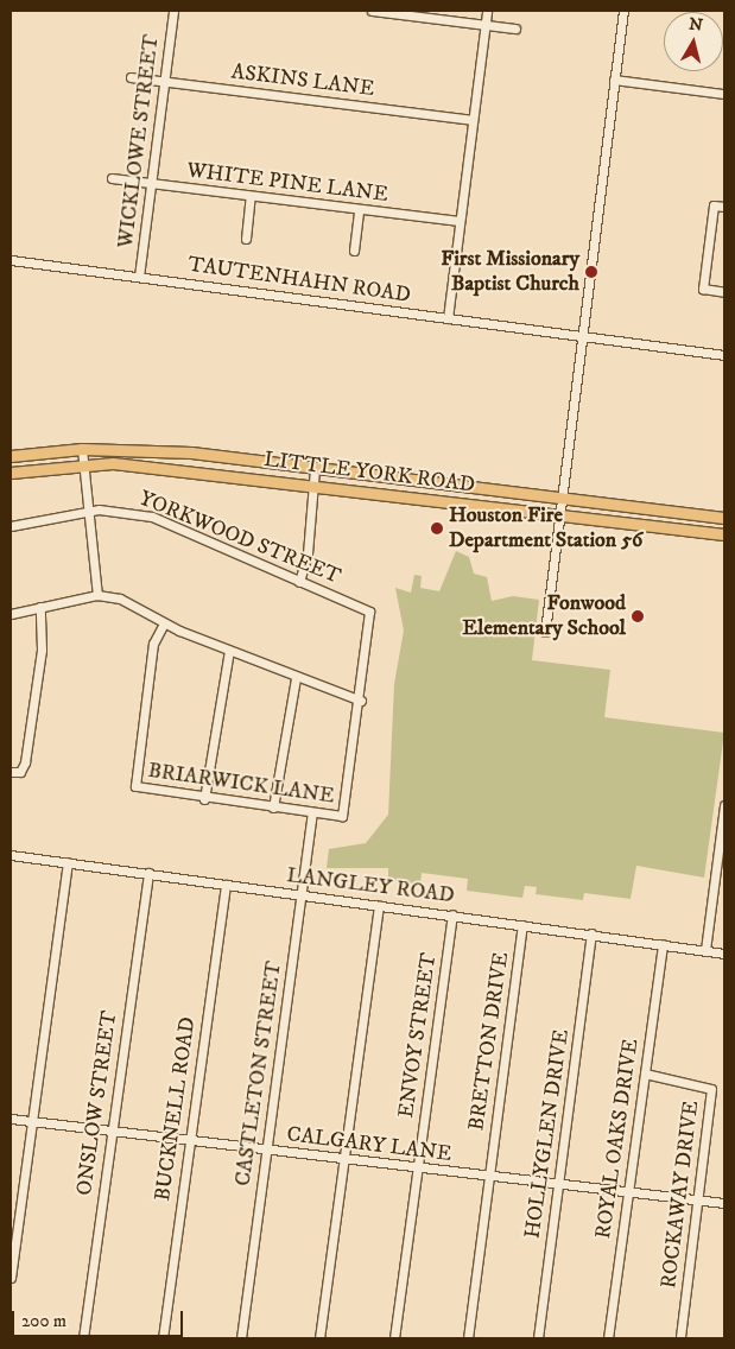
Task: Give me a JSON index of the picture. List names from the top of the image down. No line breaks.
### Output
{"streets":{"main road":["LITTLE YORK ROAD"],"street":["ASKINS LANE","WICKLOWE STREET","WHITE PINE LANE","TAUTENHAHN ROAD","YORKWOOD STREET","BRIARWICK LANE","LANGLEY ROAD","ENVOY STREET","BRETTON DRIVE","CASTLETON STREET","ONSLOW STREET","BUCKNELL ROAD","HOLLYGLEN DRIVE","ROYAL OAKS DRIVE","CALGARY LANE","ROCKAWAY DRIVE"]},"crossings":[["ASKINS LANE","WICKLOWE STREET"],["WICKLOWE STREET","WHITE PINE LANE"],["WICKLOWE STREET","TAUTENHAHN ROAD"],["YORKWOOD STREET","BRIARWICK LANE"],["BRIARWICK LANE","CASTLETON STREET"],["LANGLEY ROAD","ENVOY STREET"],["LANGLEY ROAD","BRETTON DRIVE"],["LANGLEY ROAD","CASTLETON STREET"],["LANGLEY ROAD","ONSLOW STREET"],["LANGLEY ROAD","BUCKNELL ROAD"],["LANGLEY ROAD","HOLLYGLEN DRIVE"],["LANGLEY ROAD","ROYAL OAKS DRIVE"],["ENVOY STREET","CALGARY LANE"],["BRETTON DRIVE","CALGARY LANE"],["CASTLETON STREET","CALGARY LANE"],["ONSLOW STREET","CALGARY LANE"],["BUCKNELL ROAD","CALGARY LANE"],["HOLLYGLEN DRIVE","CALGARY LANE"],["ROYAL OAKS DRIVE","CALGARY LANE"],["ROYAL OAKS DRIVE","ROCKAWAY DRIVE"],["CALGARY LANE","ROCKAWAY DRIVE"]],"places":["First Missionary Baptist Church","Houston Fire Department Station 56","Fonwood Elementary School"],"scale_bar":"200 m","north":"top"}
